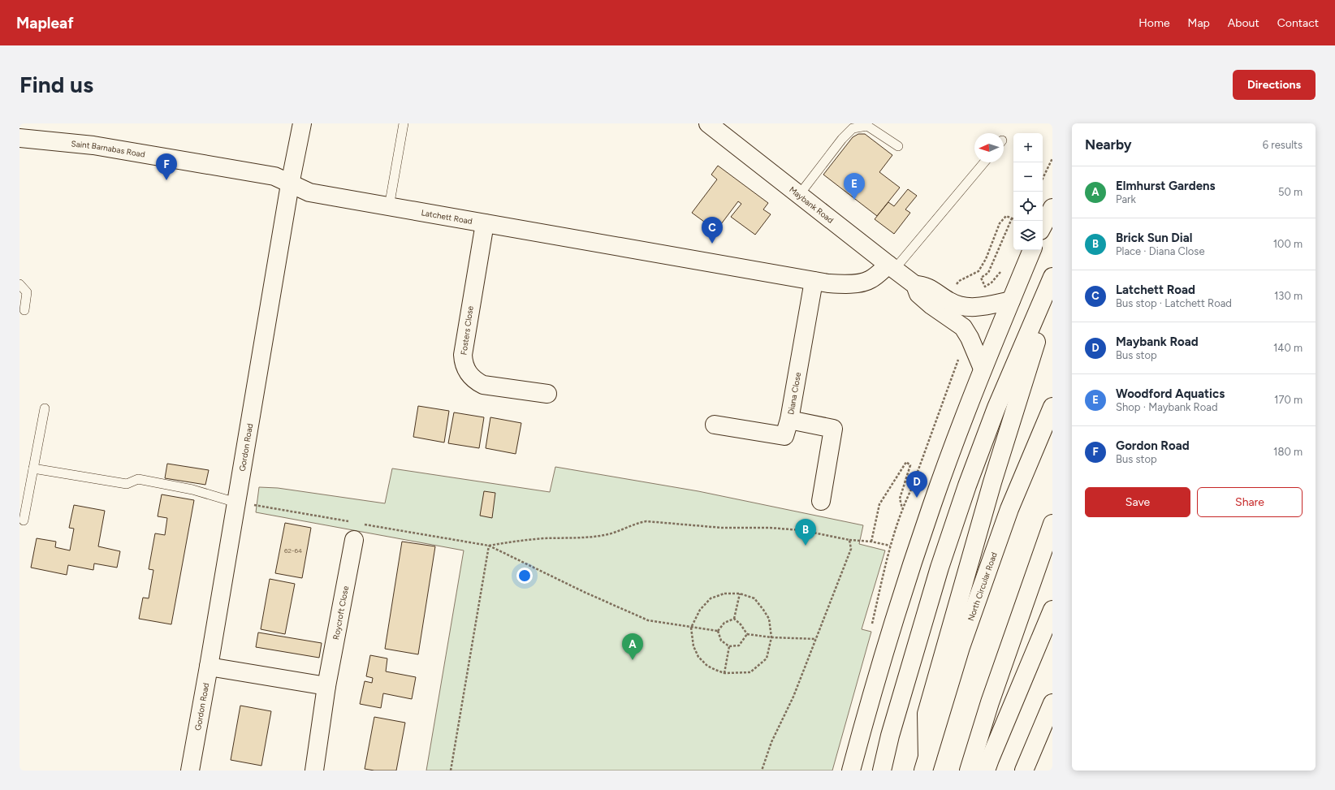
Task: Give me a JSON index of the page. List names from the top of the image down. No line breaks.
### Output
{"streets":{"main road":["Saint Barnabas Road","Maybank Road","Latchett Road","Fosters Close","Diana Close","Gordon Road","North Circular Road","Roycroft Close"]},"crossings":[["Saint Barnabas Road","Latchett Road"],["Saint Barnabas Road","Gordon Road"],["Maybank Road","Latchett Road"],["Latchett Road","Fosters Close"],["Latchett Road","Diana Close"],["Latchett Road","Gordon Road"]],"house_numbers":["62-64"],"north":"left","page":{"header":"Mapleaf","nav":["Home","Map","About","Contact"],"buttons":["Directions",["Save","Share"]],"title":"Find us","heading":["Nearby","6 results"],"map_buttons":["+","−"],"pins":["F","E","C","D","B","A"],"list":[{"mark":"A","name":"Elmhurst Gardens","note":"Park","value":"50 m"},{"mark":"B","name":"Brick Sun Dial","note":"Place · Diana Close","value":"100 m"},{"mark":"C","name":"Latchett Road","note":"Bus stop · Latchett Road","value":"130 m"},{"mark":"D","name":"Maybank Road","note":"Bus stop","value":"140 m"},{"mark":"E","name":"Woodford Aquatics","note":"Shop · Maybank Road","value":"170 m"},{"mark":"F","name":"Gordon Road","note":"Bus stop","value":"180 m"}]}}
